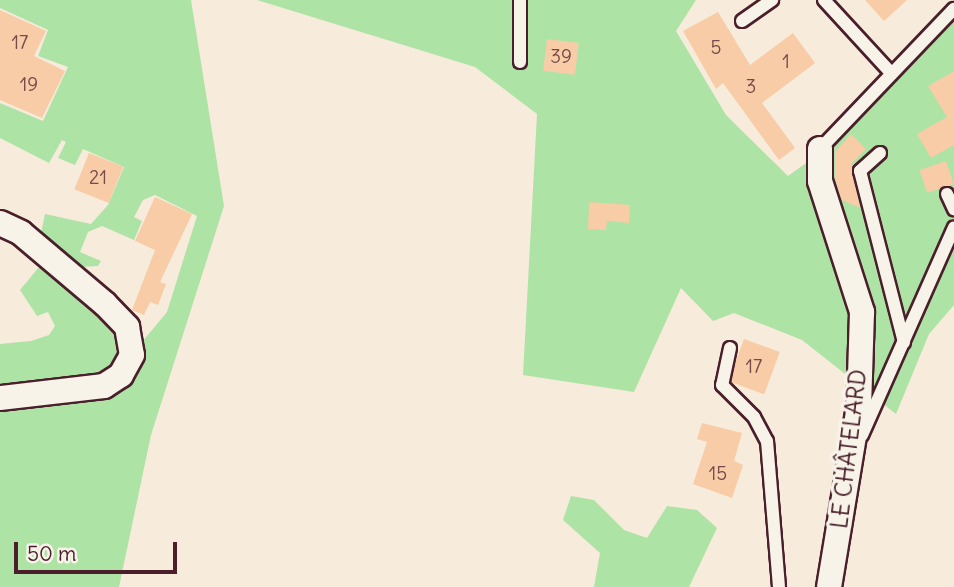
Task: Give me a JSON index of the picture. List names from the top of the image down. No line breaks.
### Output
{"streets":{"street":["LE CHÂTELARD"]},"house_numbers":["17","5","39","1","19","3","21","17","15"],"scale_bar":"50 m"}
